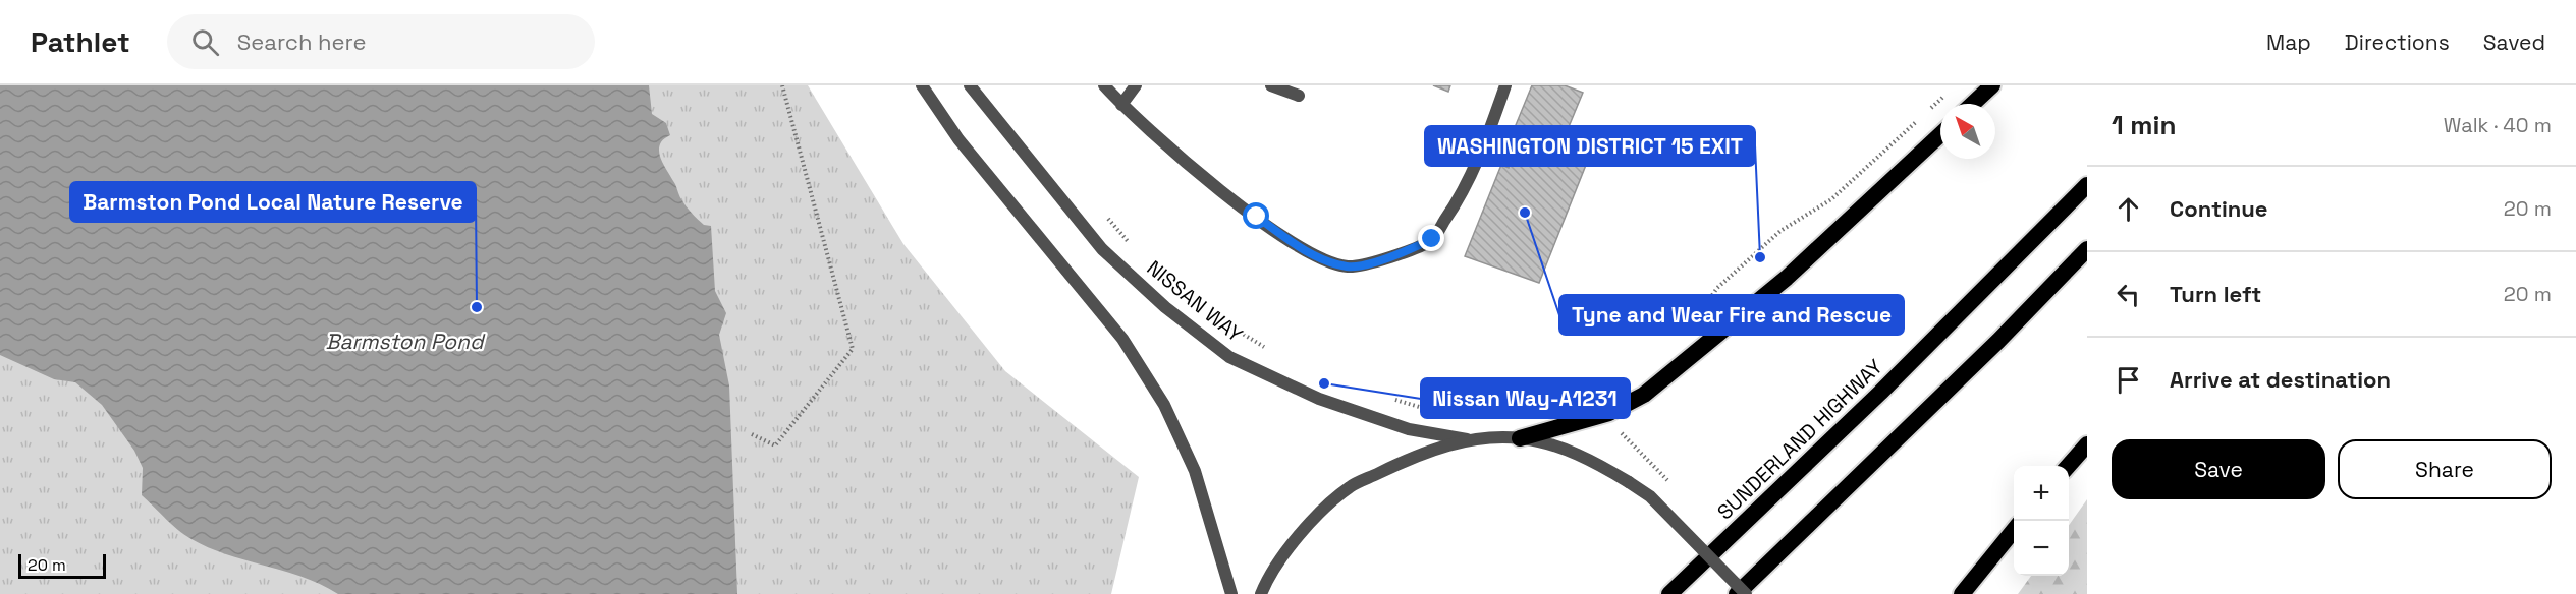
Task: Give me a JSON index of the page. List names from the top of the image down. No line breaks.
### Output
{"streets":{"highway":["SUNDERLAND HIGHWAY"],"street":["NISSAN WAY"]},"water":["Barmston Pond"],"places":["Tyne and Wear Fire and Rescue","WASHINGTON DISTRICT 15 EXIT","Barmston Pond Local Nature Reserve","Nissan Way-A1231"],"scale_bar":"20 m","north":"top left","page":{"header":"Pathlet","search":"Search here","nav":["Map","Directions","Saved"],"heading":["1 min","Walk · 40 m"],"list":[["Continue","20 m"],["Turn left","20 m"],"Arrive at destination"],"buttons":["Save","Share"],"map_buttons":["+","−"],"scale":"20 m"}}
